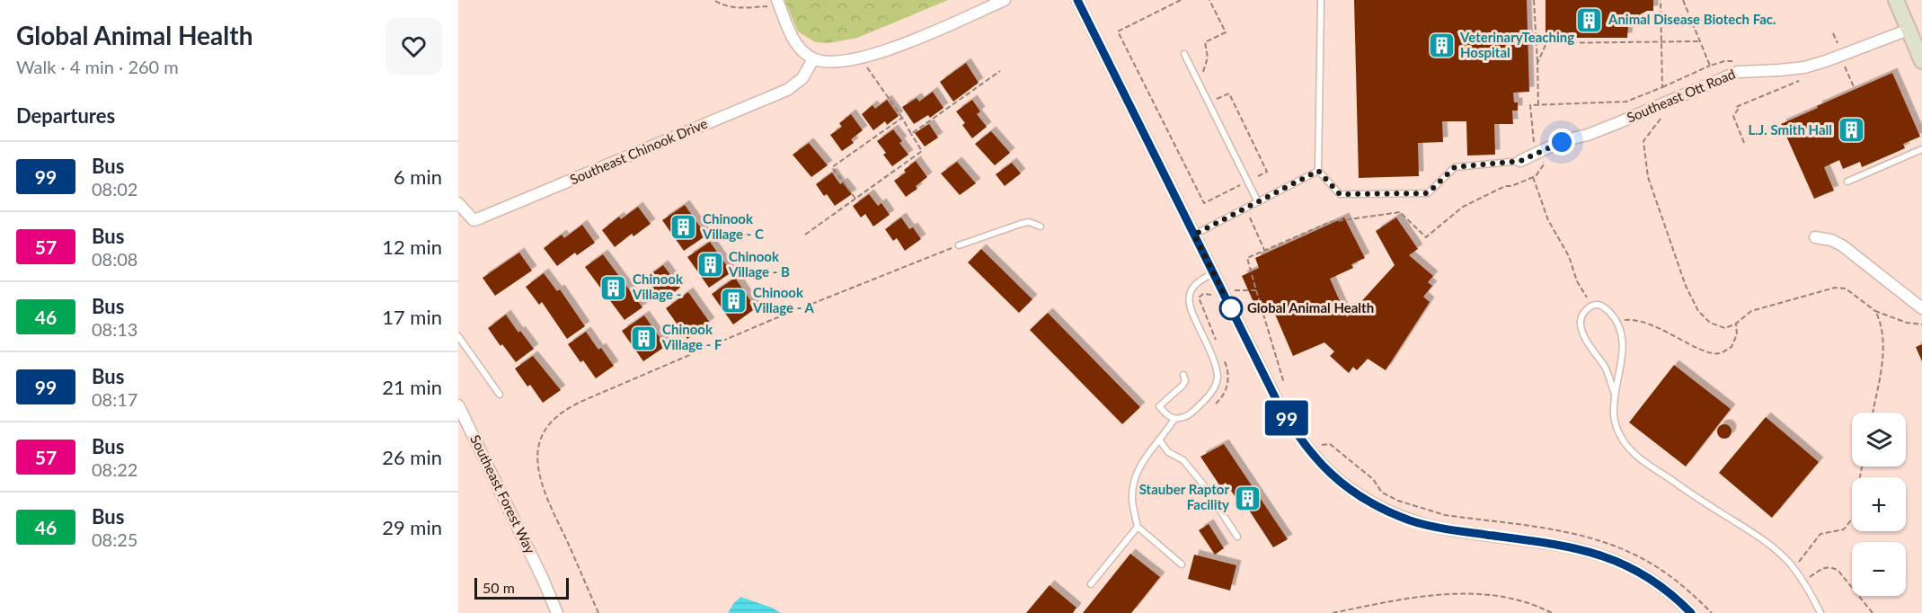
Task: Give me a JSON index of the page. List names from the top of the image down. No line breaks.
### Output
{"streets":{"street":["Southeast Ott Road","Southeast Chinook Drive","Southeast Forest Way"]},"places":{"building":["Animal Disease Biotech Fac.","VeterinaryTeaching Hospital","L.J. Smith Hall","Chinook Village - C","Chinook Village - B","Chinook Village -","Chinook Village - A","Chinook Village - F","Stauber Raptor Facility"],"other":["Global Animal Health"]},"lines":["bus line 99"],"scale_bar":"50 m","page":{"heading":[["Global Animal Health","Walk · 4 min · 260 m"],"Departures"],"on_map":"99","list":[{"mark":"99","name":"Bus","note":"08:02","value":"6 min"},{"mark":"57","name":"Bus","note":"08:08","value":"12 min"},{"mark":"46","name":"Bus","note":"08:13","value":"17 min"},{"mark":"99","name":"Bus","note":"08:17","value":"21 min"},{"mark":"57","name":"Bus","note":"08:22","value":"26 min"},{"mark":"46","name":"Bus","note":"08:25","value":"29 min"}],"map_buttons":["+","−"],"scale":"50 m"}}
